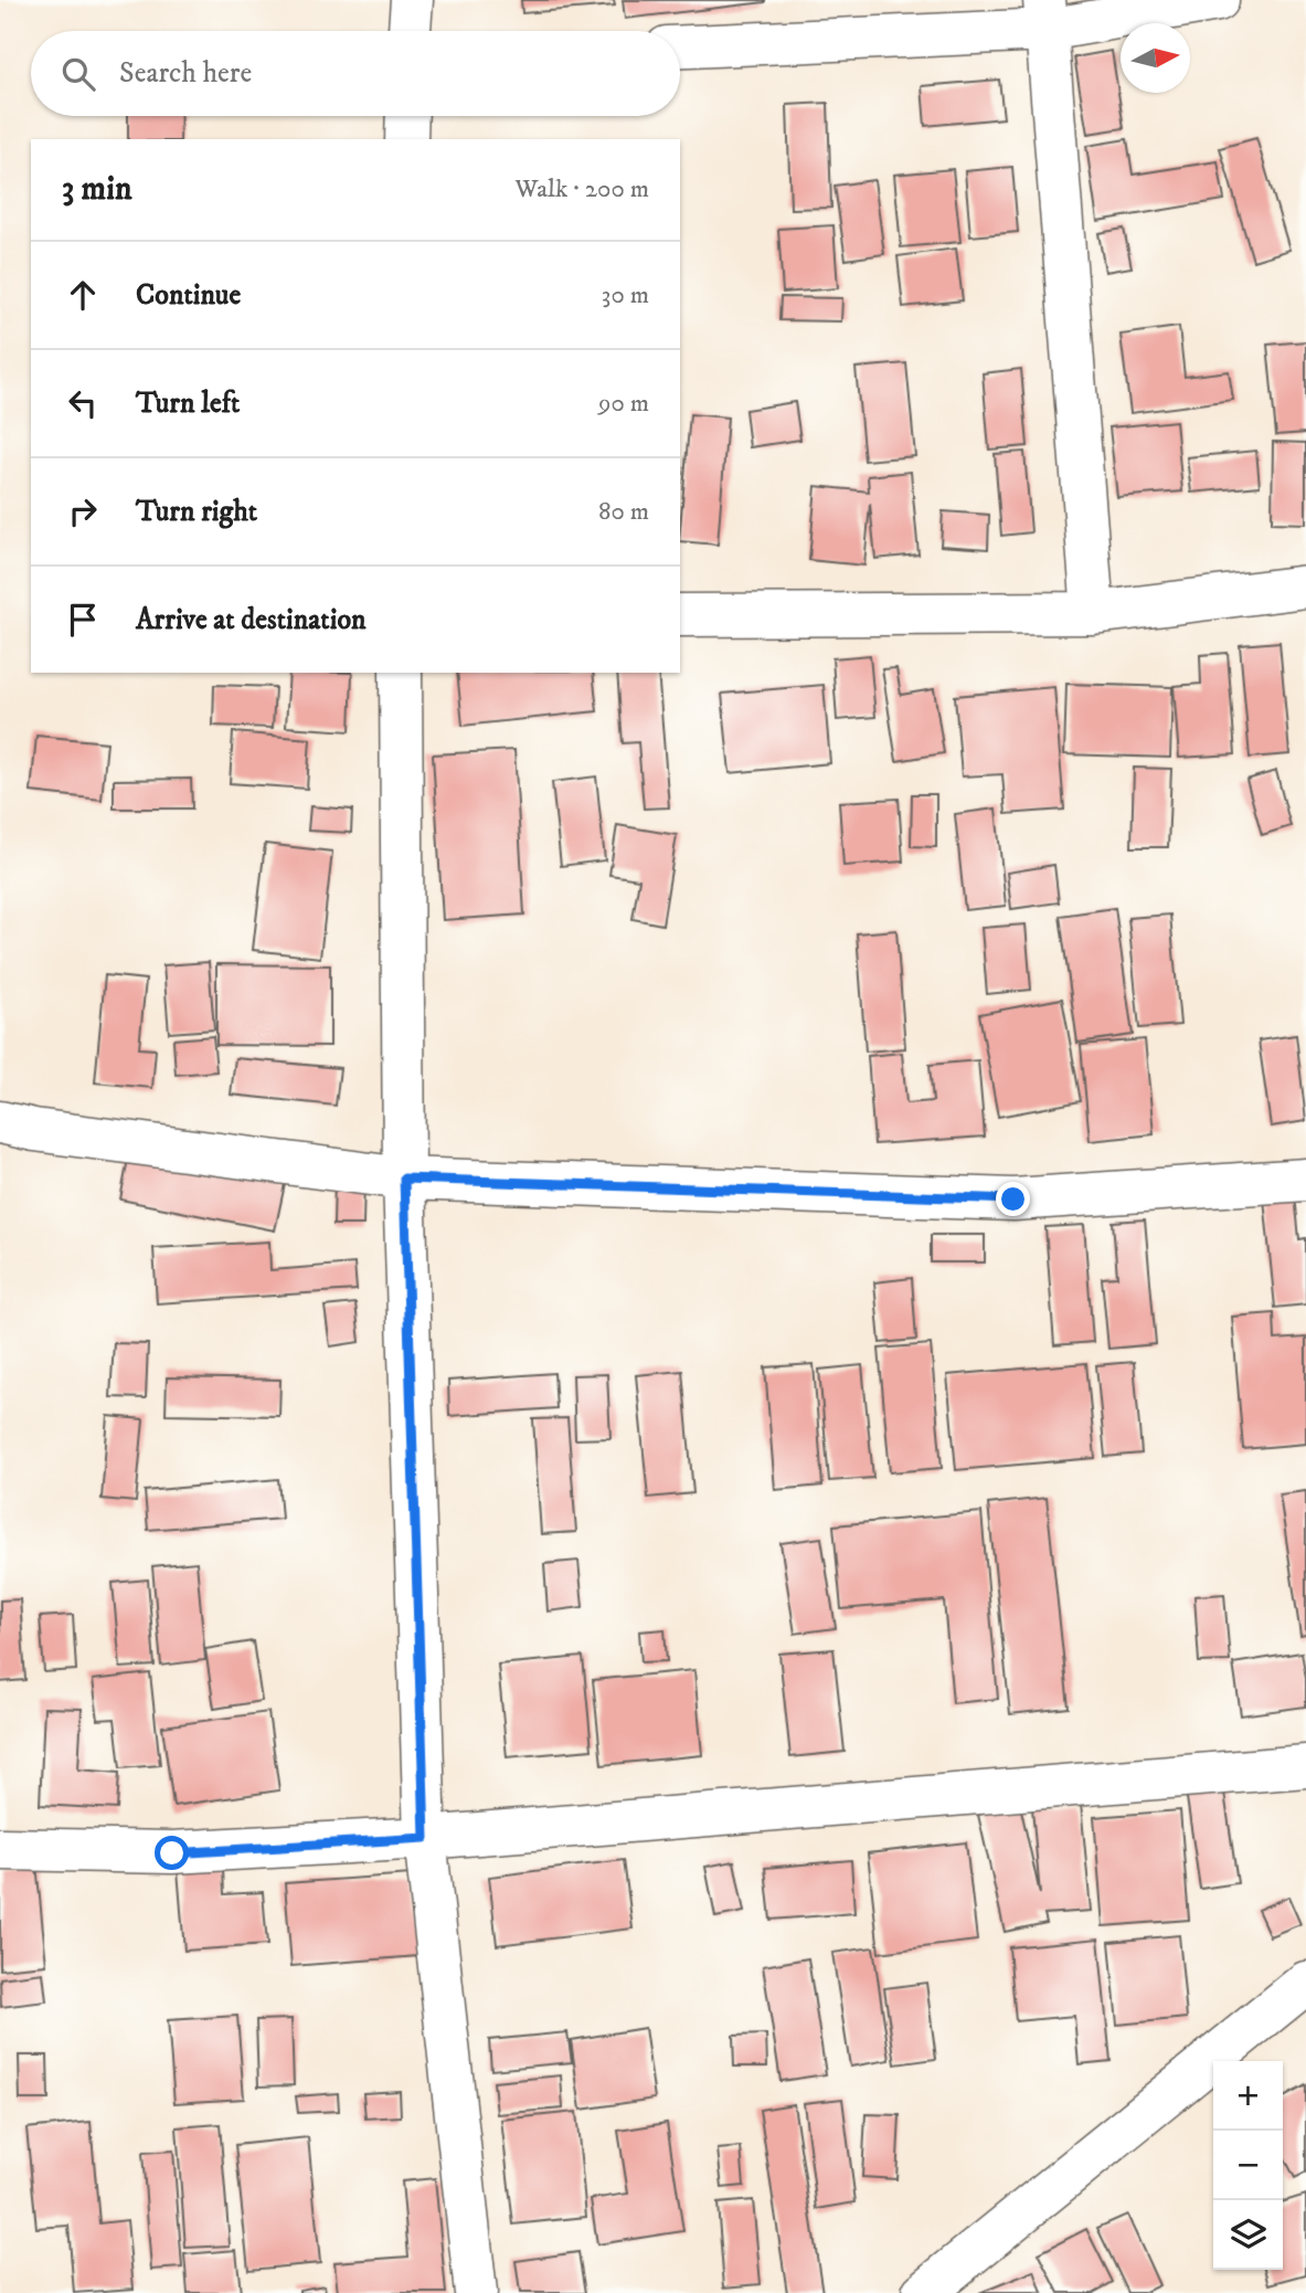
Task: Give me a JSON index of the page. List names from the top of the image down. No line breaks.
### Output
{"north":"right","page":{"search":"Search here","heading":["3 min","Walk · 200 m"],"list":[["Continue","30 m"],["Turn left","90 m"],["Turn right","80 m"],"Arrive at destination"],"map_buttons":["+","−"]}}
